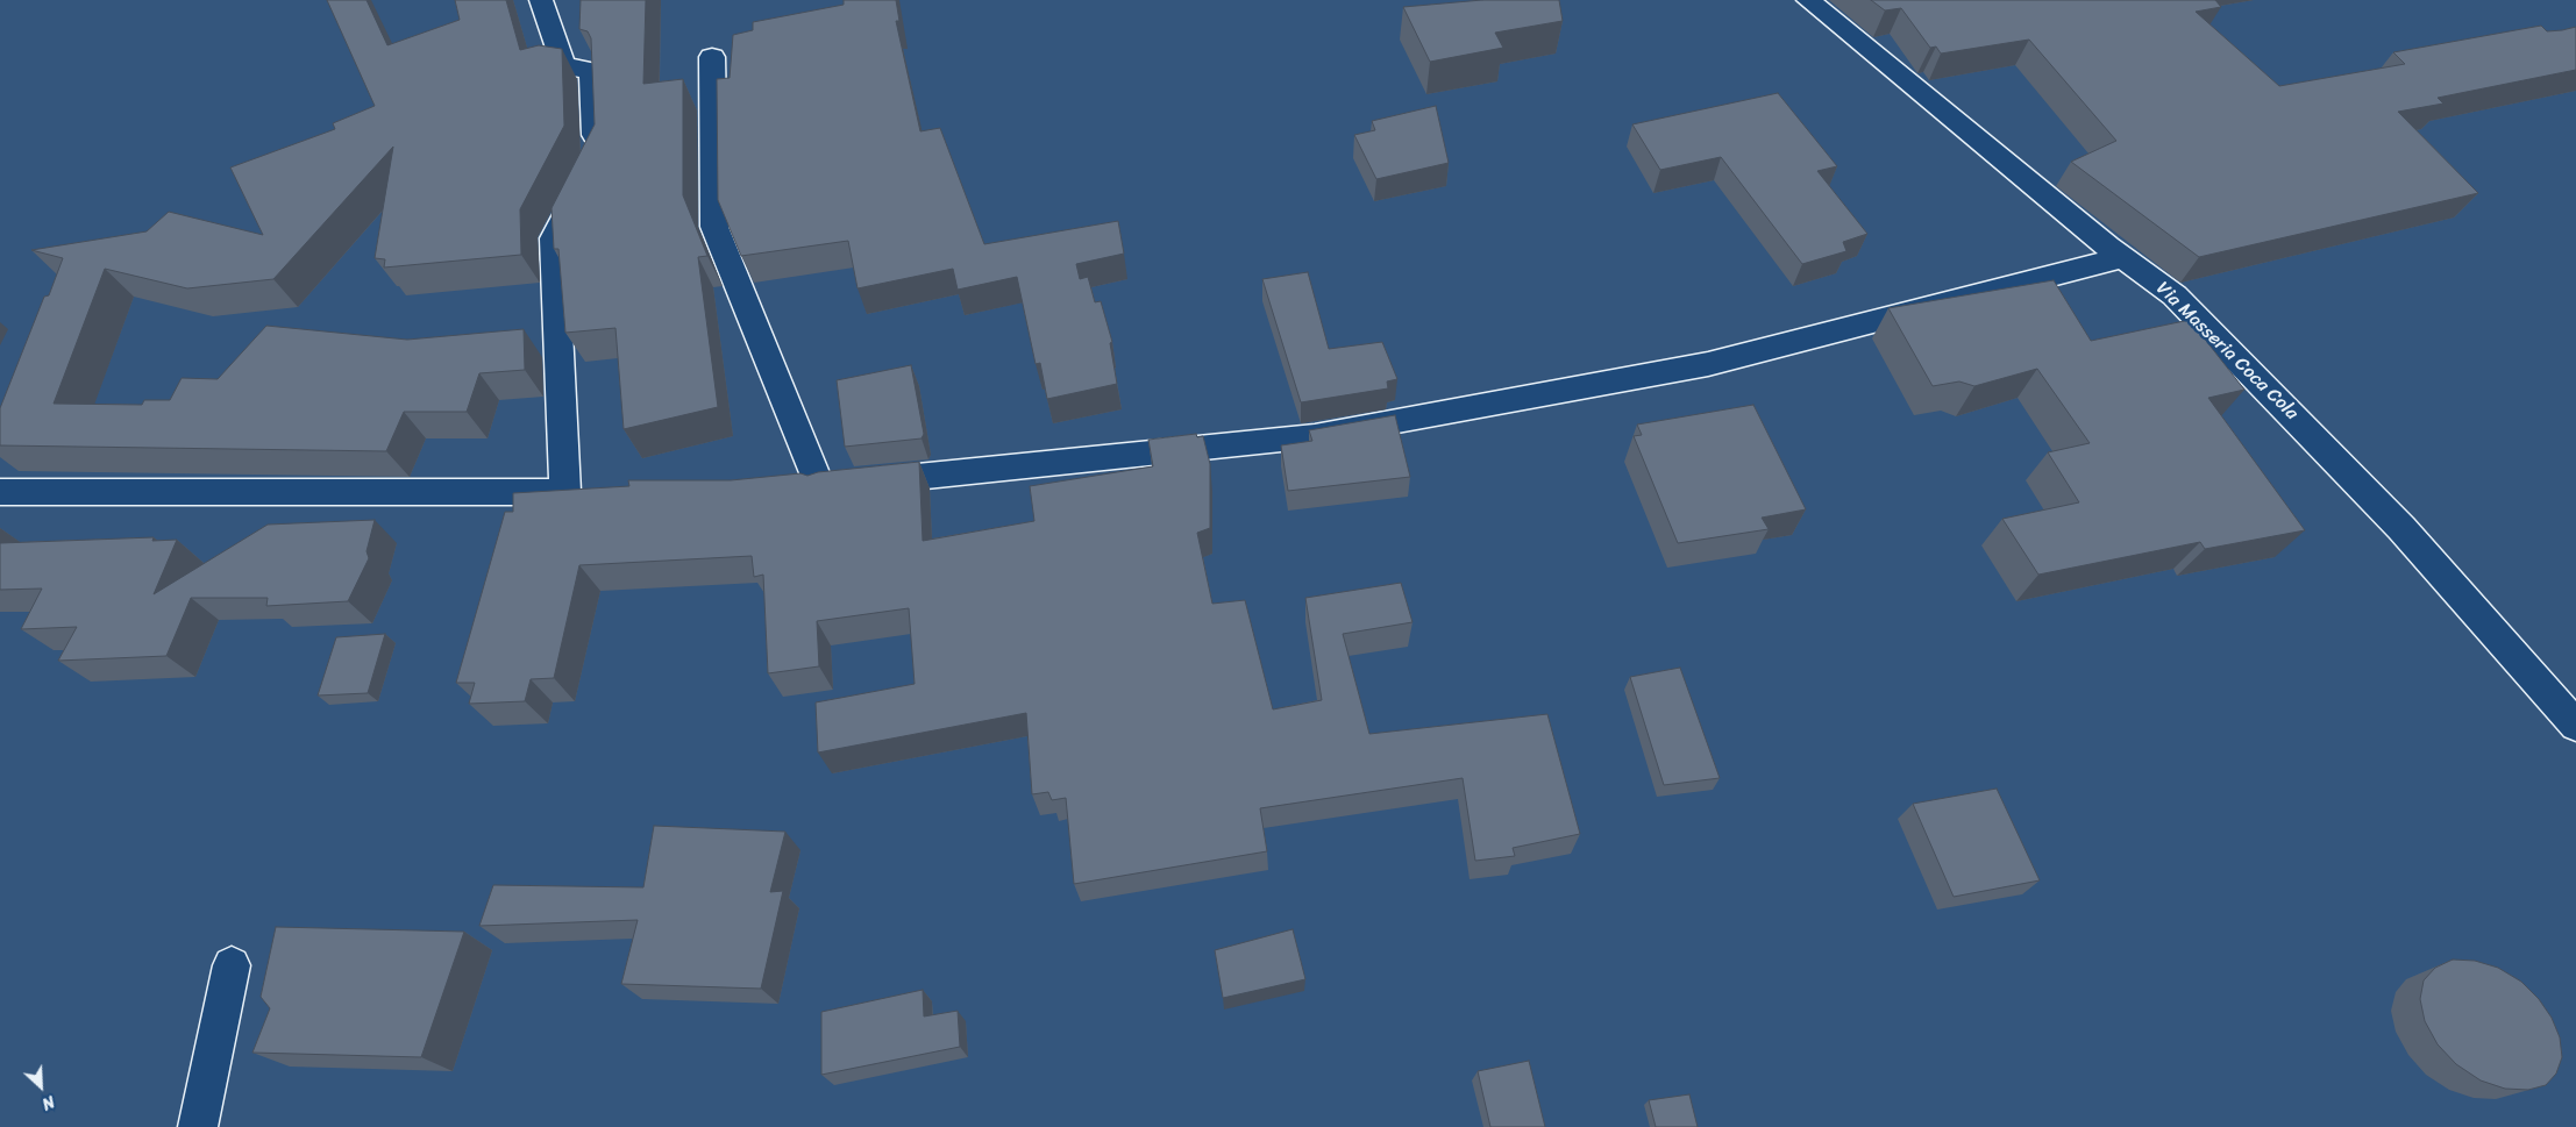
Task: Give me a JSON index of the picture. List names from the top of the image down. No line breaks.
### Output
{"streets":{"street":["Via Masseria Coca Cola"]},"north":"bottom right"}
